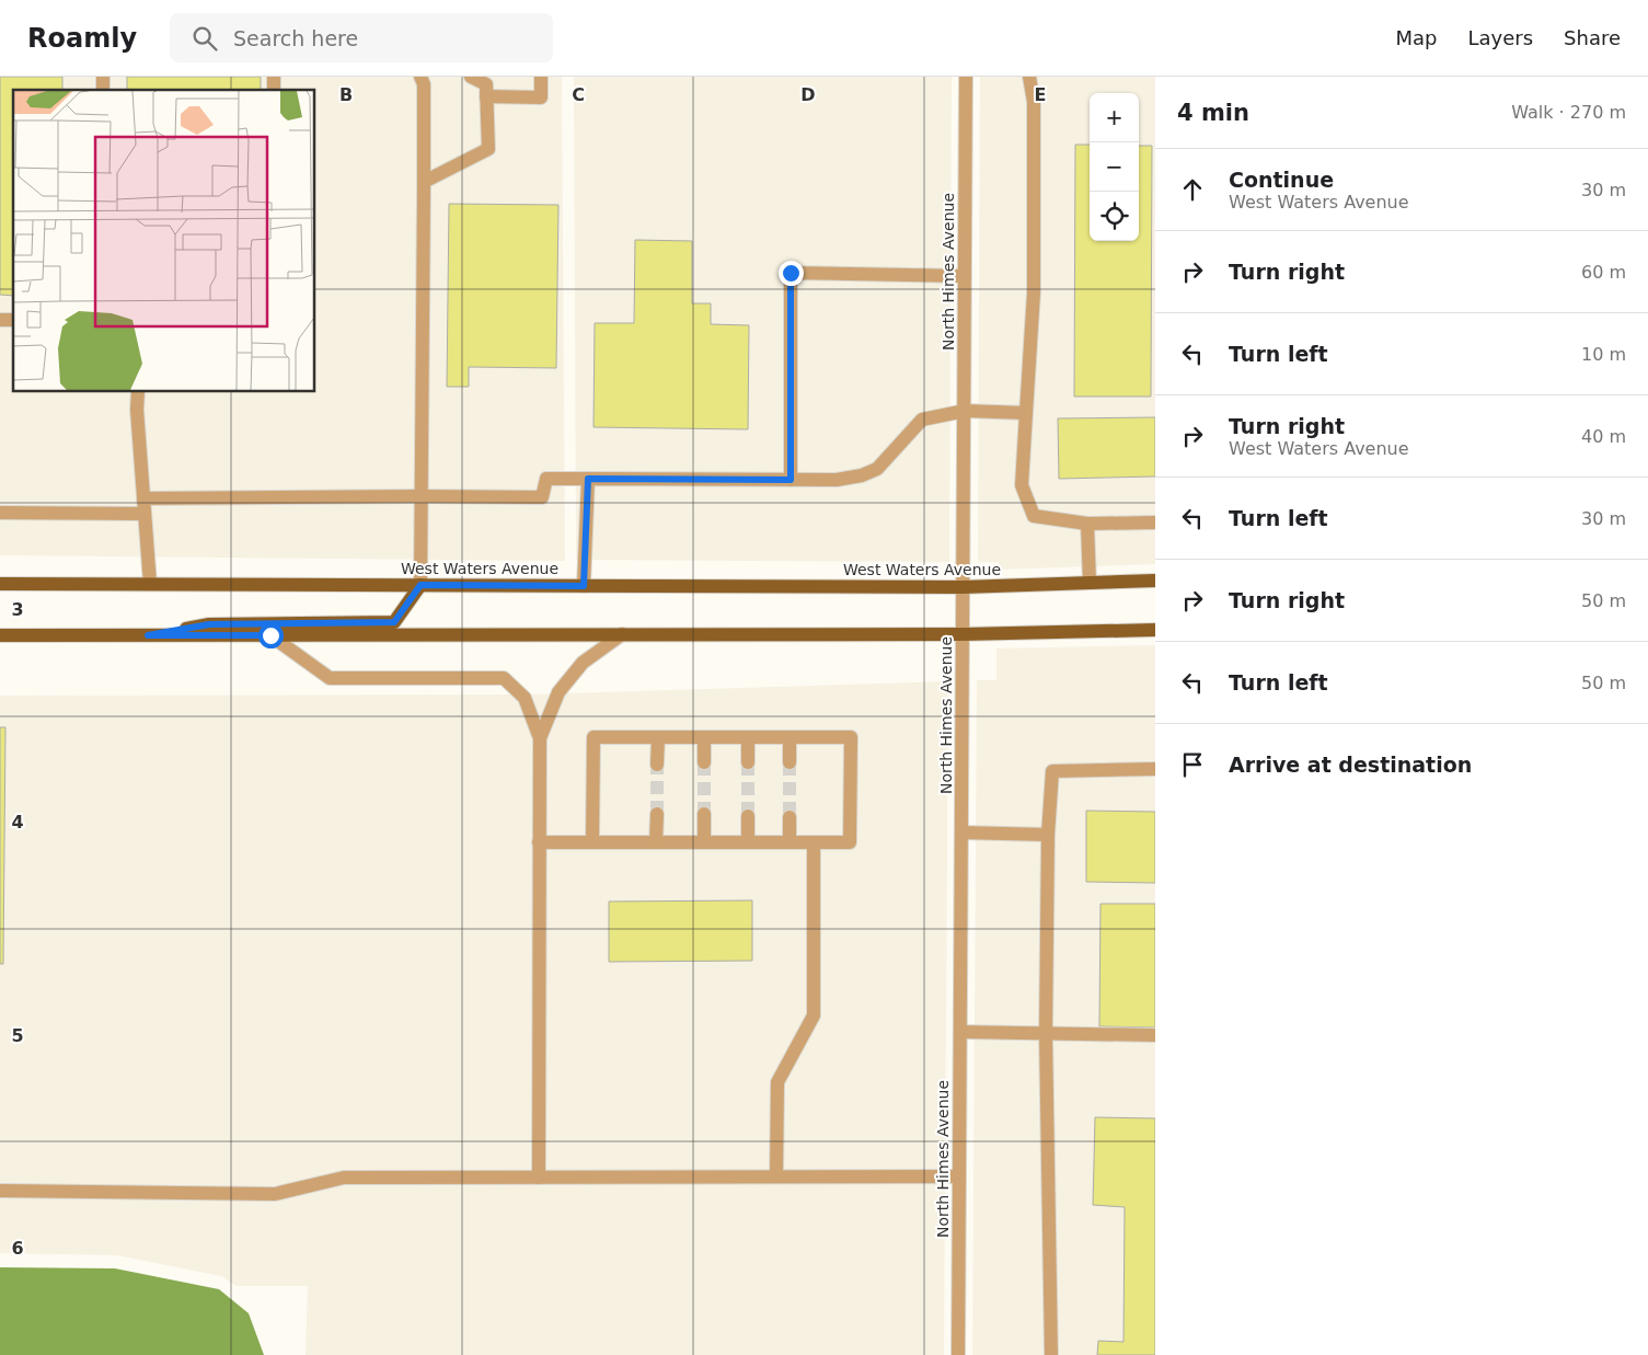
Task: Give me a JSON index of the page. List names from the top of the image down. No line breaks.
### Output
{"streets":{"main road":["West Waters Avenue"],"street":["North Himes Avenue"]},"crossings":[["North Himes Avenue","West Waters Avenue"]],"page":{"header":"Roamly","search":"Search here","nav":["Map","Layers","Share"],"heading":["4 min","Walk · 270 m"],"map_buttons":["+","−"],"list":[["Continue","West Waters Avenue","30 m"],["Turn right","60 m"],["Turn left","10 m"],["Turn right","West Waters Avenue","40 m"],["Turn left","30 m"],["Turn right","50 m"],["Turn left","50 m"],"Arrive at destination"]},"grid":{"columns":["B","C","D","E"],"rows":["3","4","5","6"]}}
